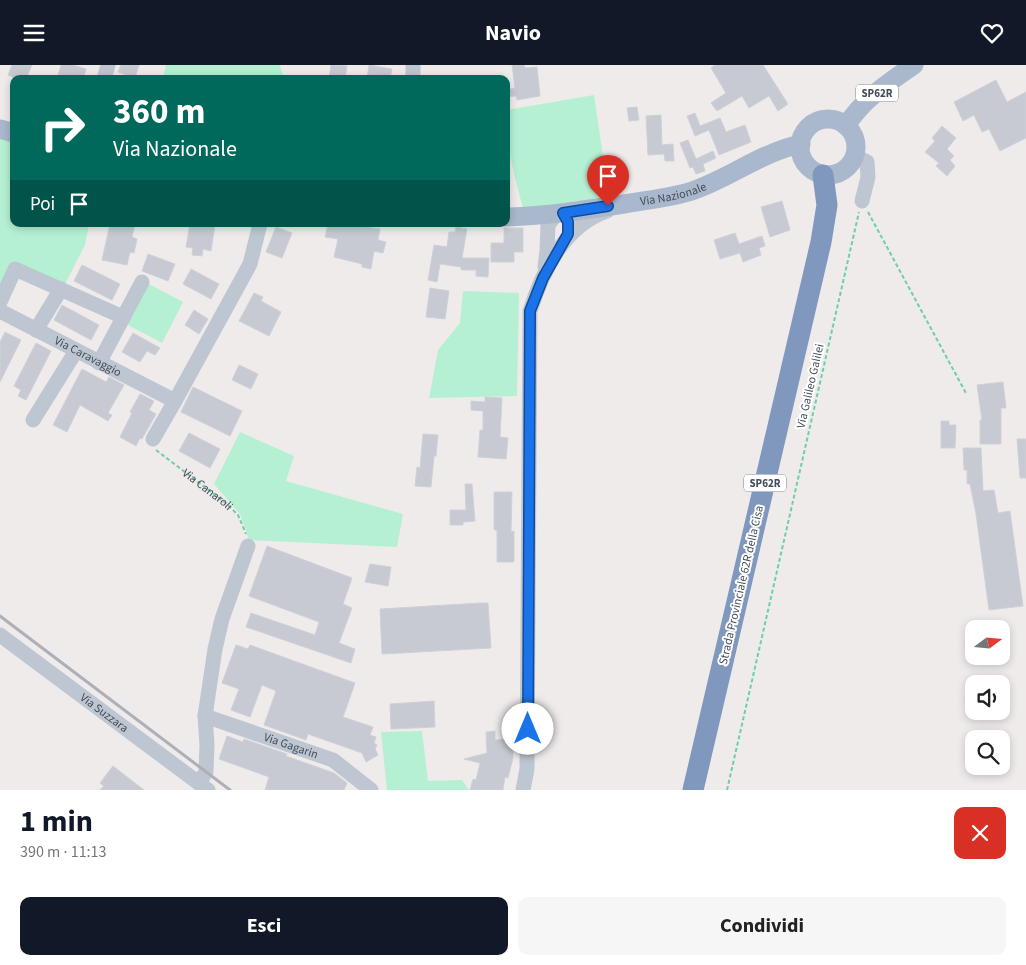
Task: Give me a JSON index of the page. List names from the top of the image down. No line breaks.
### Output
{"streets":{"highway":["SP62R","Strada Provinciale 62R della Cisa"],"main road":["Via Nazionale"],"street":["Via Caravaggio","Via Suzzara","Via Gagarin"],"path":["Via Galileo Galilei","Via Canaroli"]},"crossings":[["SP62R","Via Nazionale"],["SP62R","Strada Provinciale 62R della Cisa"],["Via Nazionale","Strada Provinciale 62R della Cisa"]],"north":"right","page":{"header":"Navio","turn":["360 m","Via Nazionale"],"then":"Poi","heading":["1 min","390 m · 11:13"],"buttons":["Esci","Condividi"]}}
